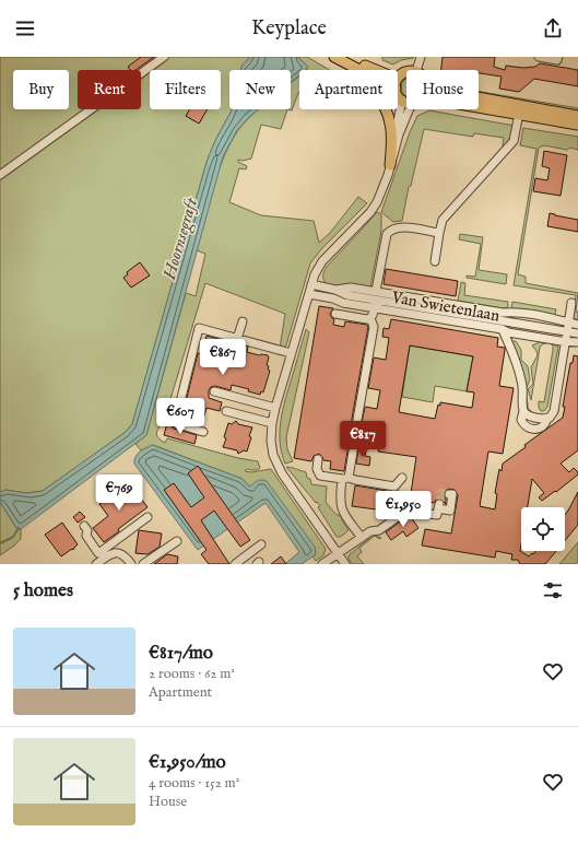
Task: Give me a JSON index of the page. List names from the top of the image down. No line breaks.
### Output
{"streets":{"street":["Van Swietenlaan"]},"water":["Hoornsegraft"],"page":{"header":"Keyplace","chip":["Buy","Rent","Filters","New","Apartment","House"],"price":["€867","€607","€817","€769","€1,950"],"heading":"5 homes","list":[{"name":"€817/mo","note":"2 rooms · 62 m² · Apartment"},{"name":"€1,950/mo","note":"4 rooms · 152 m² · House"}]}}
